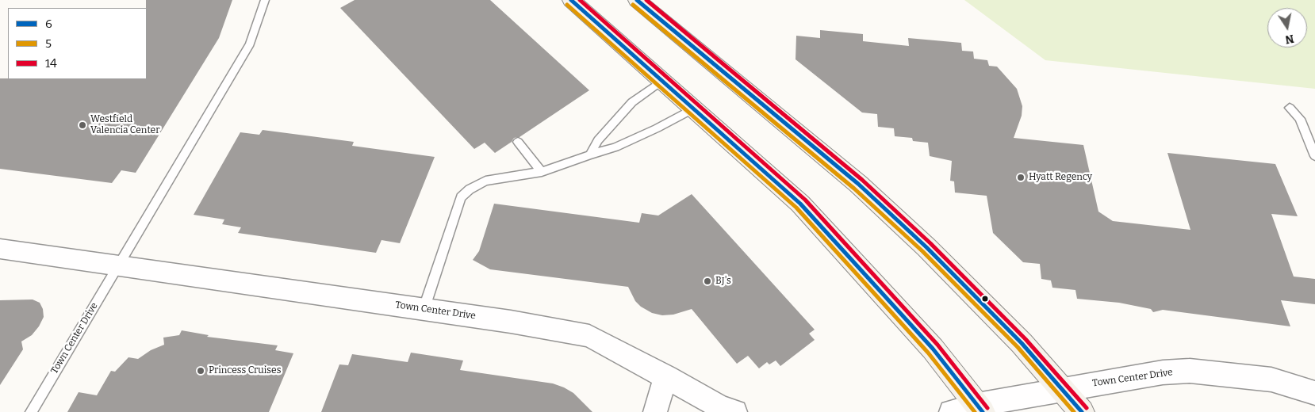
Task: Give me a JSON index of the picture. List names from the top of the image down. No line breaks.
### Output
{"streets":{"street":["Town Center Drive"]},"places":["Westfield Valencia Center","Hyatt Regency","BJ's","Princess Cruises"],"lines":["transit line 6","transit line 14","transit line 5"],"legend":["6","5","14"],"north":"bottom"}
